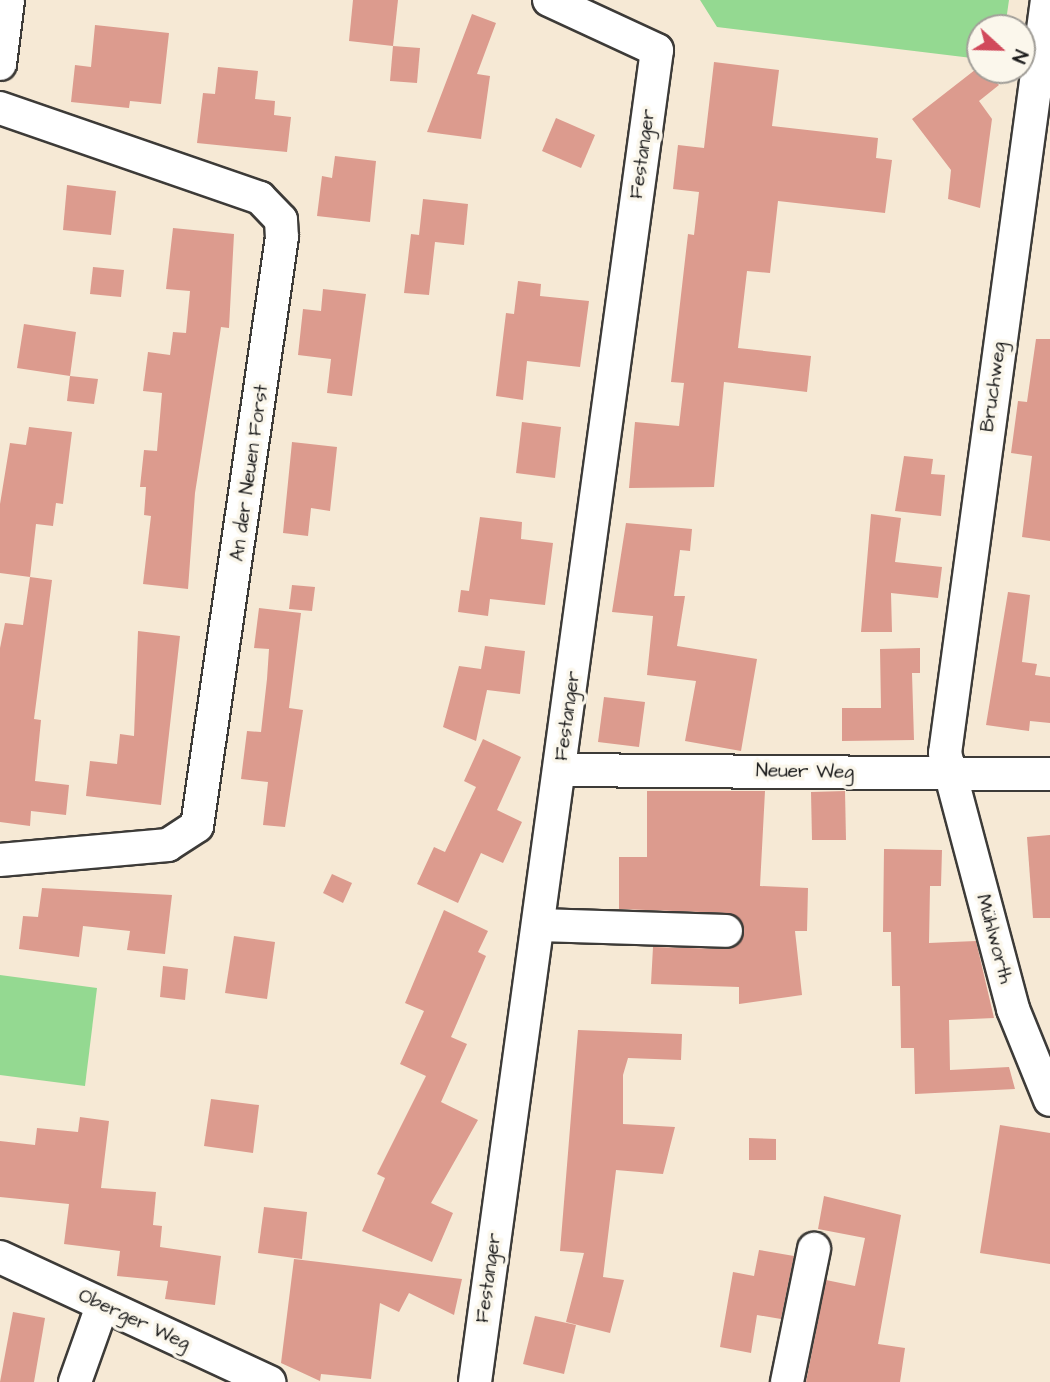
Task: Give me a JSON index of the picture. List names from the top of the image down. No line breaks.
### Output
{"streets":{"street":["Festanger","Bruchweg","An der Neuen Forst","Neuer Weg","Mühlworth","Oberger Weg"]},"crossings":[["Festanger","Neuer Weg"],["Bruchweg","Neuer Weg"],["Bruchweg","Mühlworth"],["Neuer Weg","Mühlworth"]],"north":"right"}
